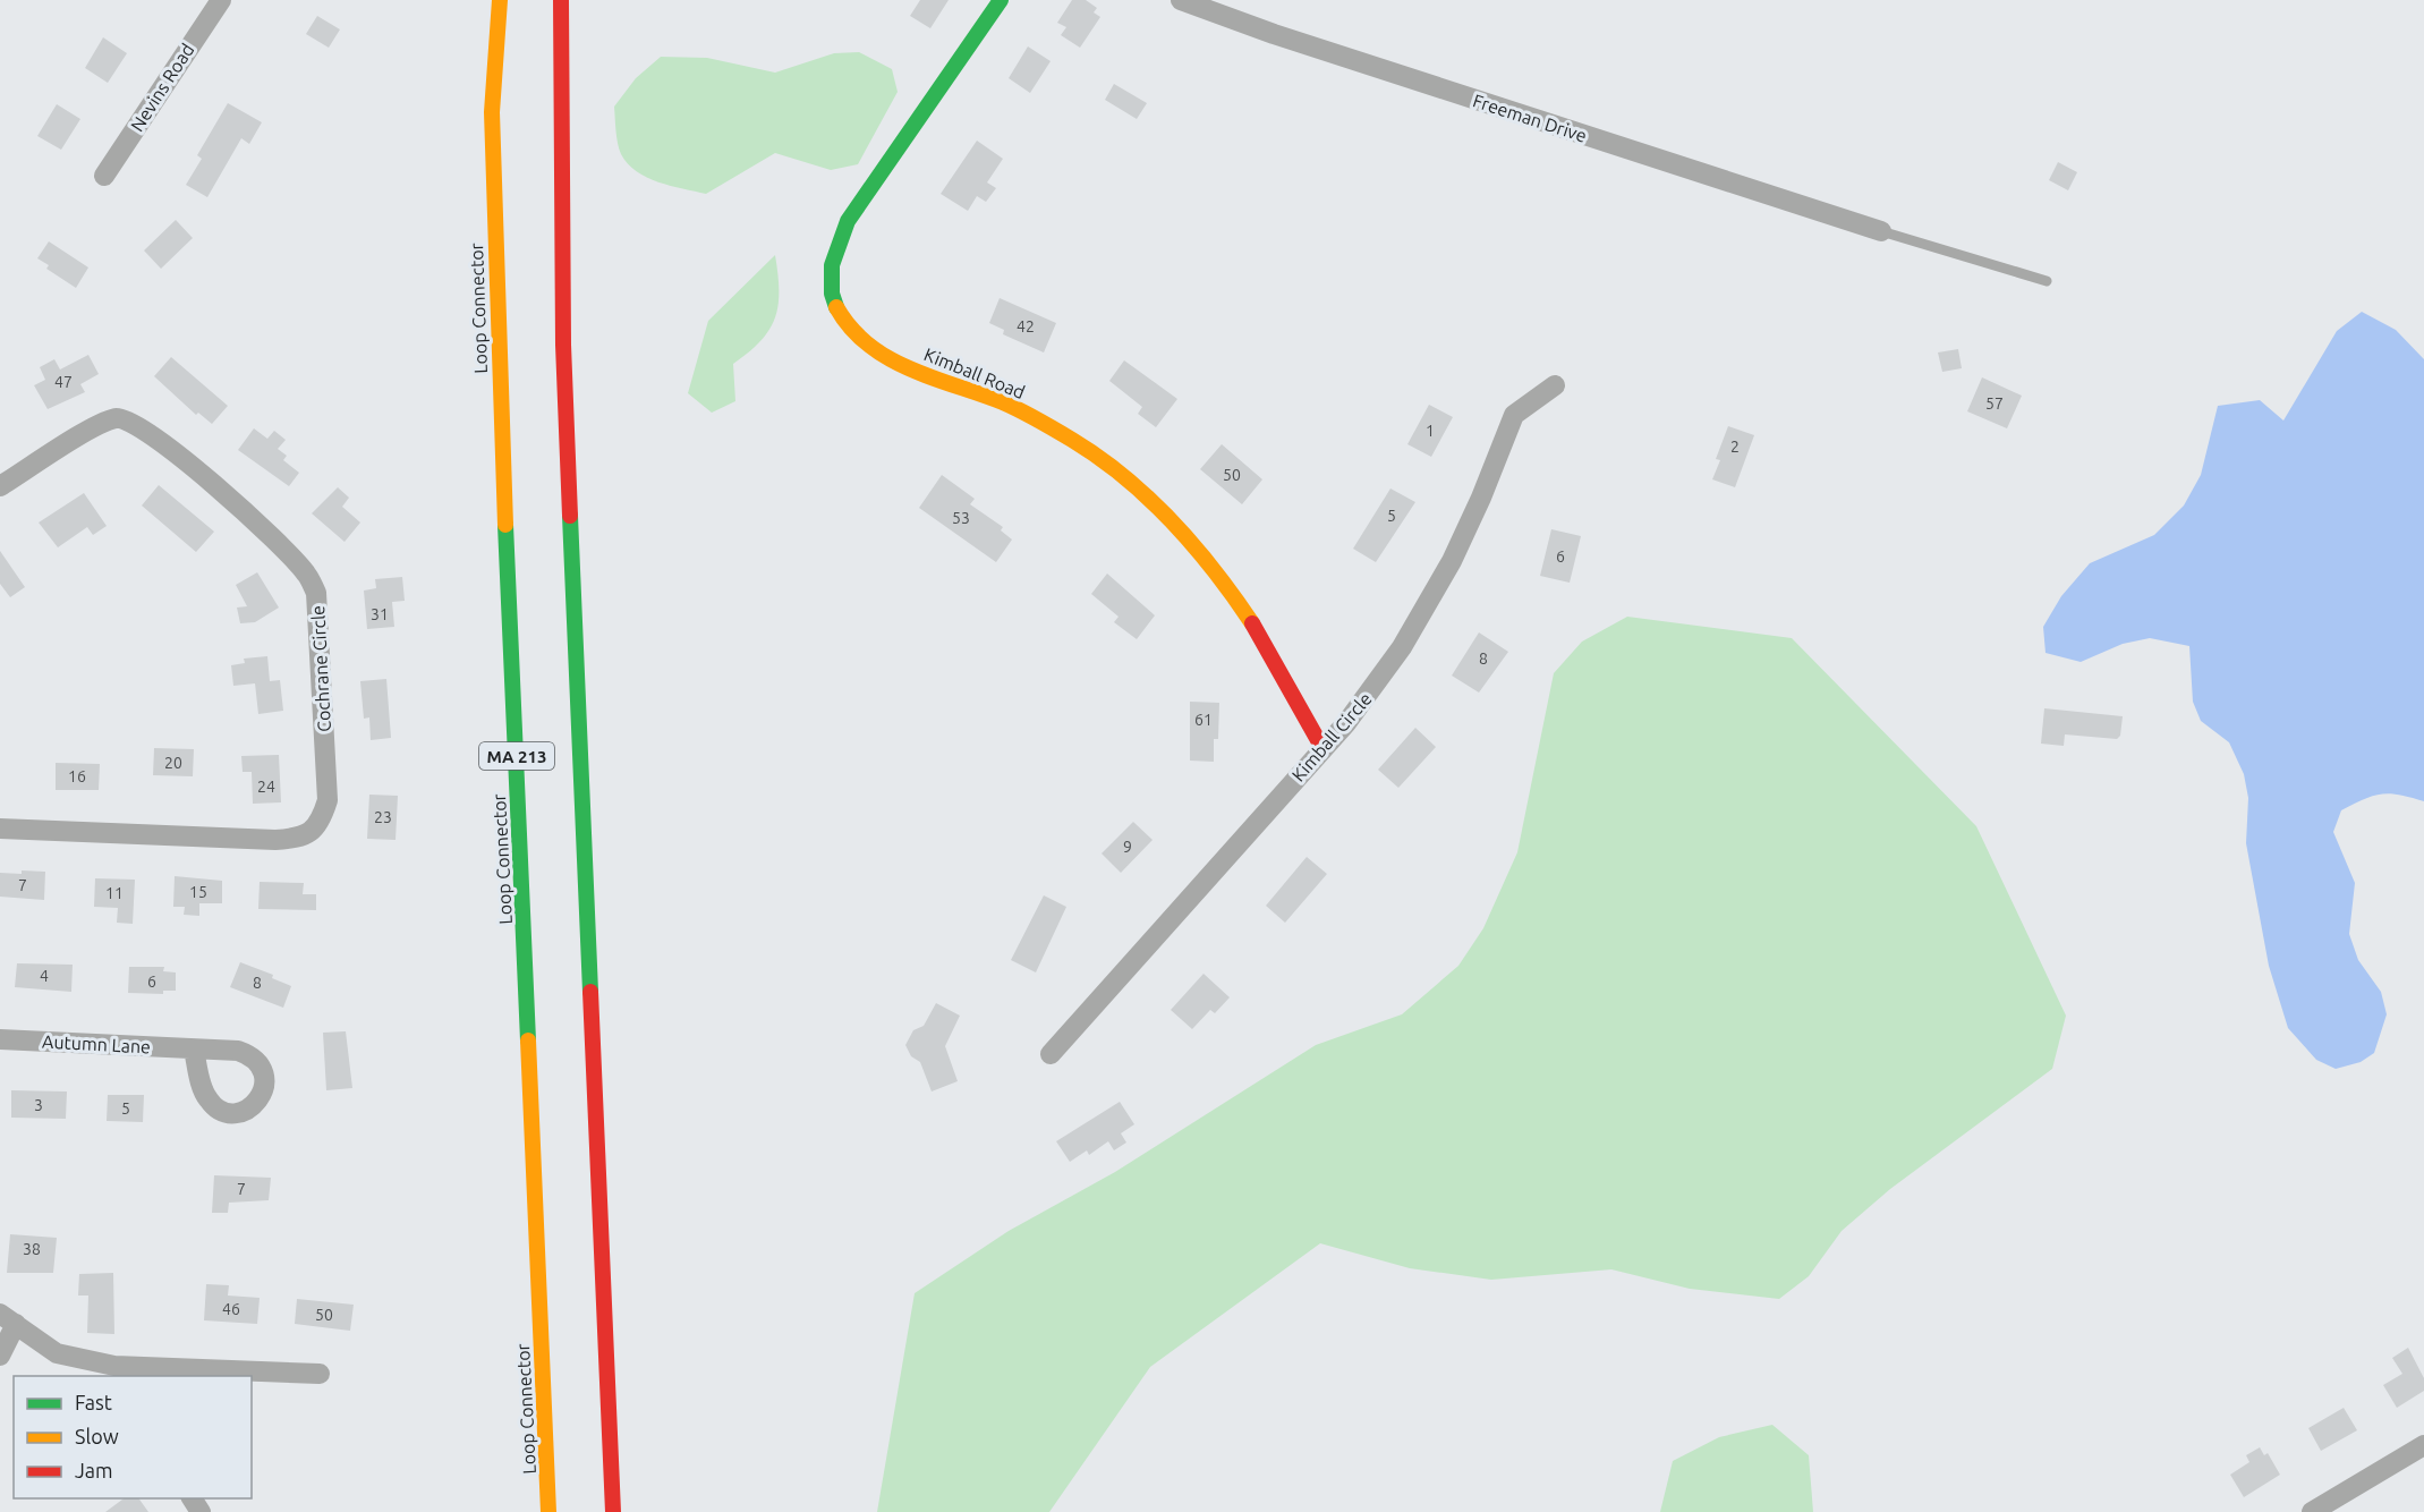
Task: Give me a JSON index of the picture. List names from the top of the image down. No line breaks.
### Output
{"streets":{"main road":["Loop Connector","Kimball Road","MA 213"],"street":["Nevins Road","Freeman Drive","Cochrane Circle","Kimball Circle","Autumn Lane"]},"crossings":[["Kimball Road","Kimball Circle"]],"house_numbers":["42","47","57","1","2","50","5","53","6","31","8","61","20","16","24","23","9","7","15","11","4","6","8","3","5","7","38","46","50"],"legend":["Fast","Slow","Jam"]}
